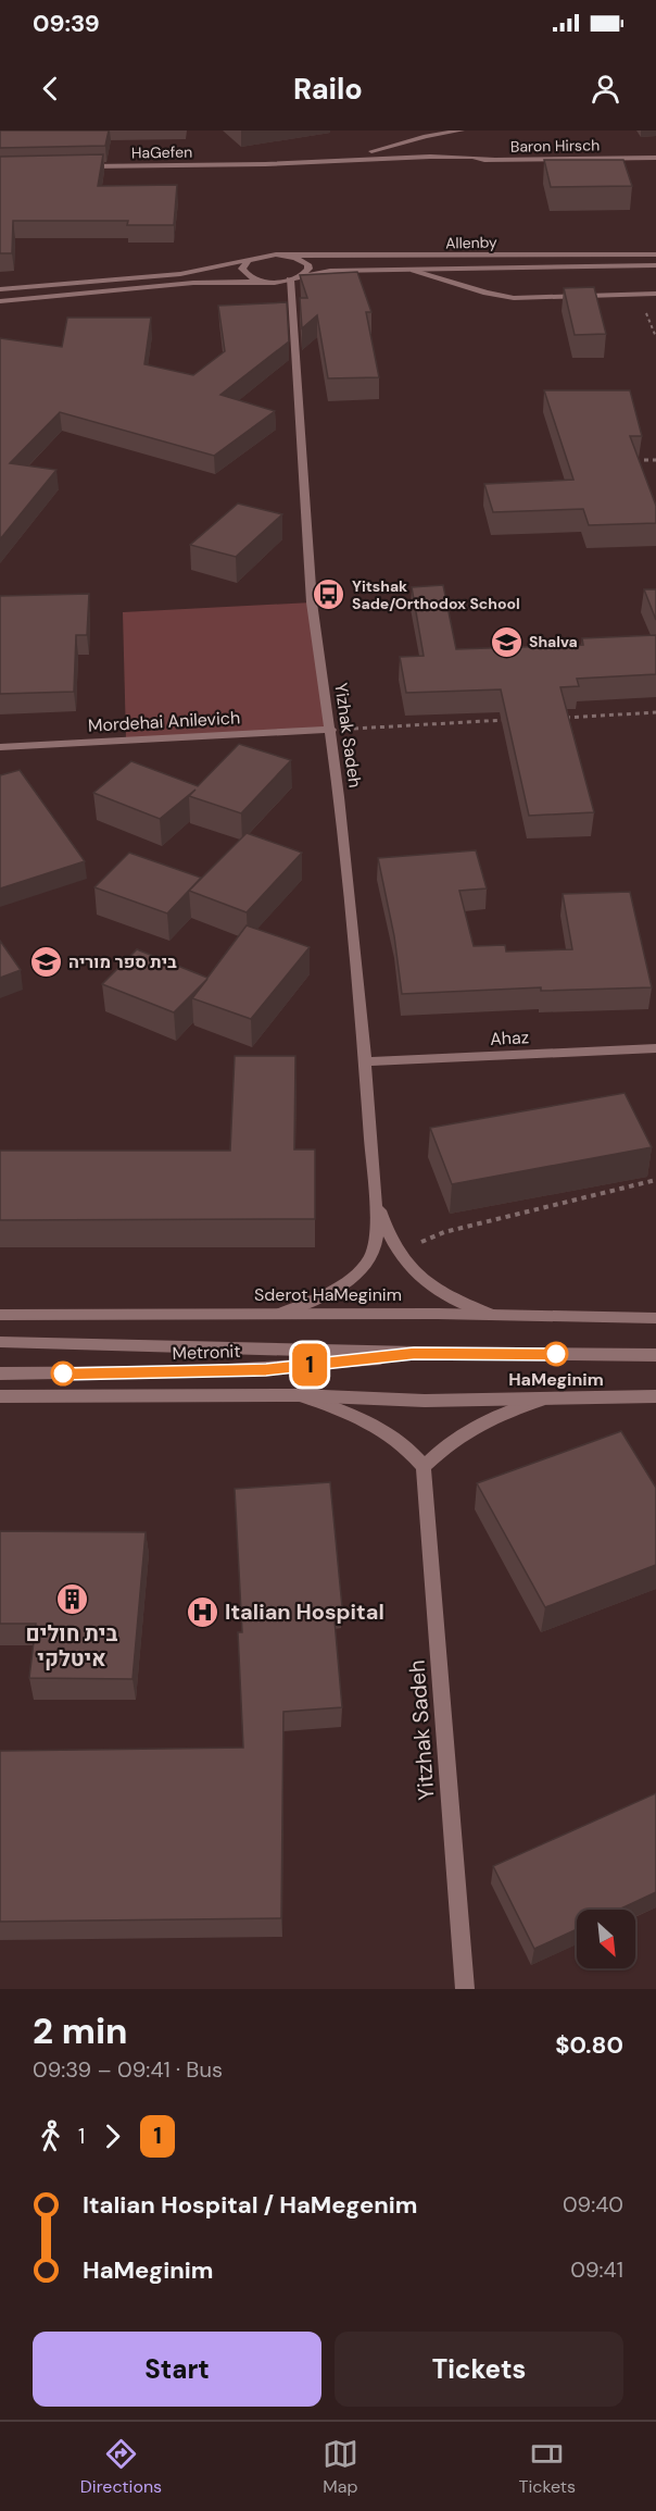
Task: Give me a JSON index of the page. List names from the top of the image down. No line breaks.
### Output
{"streets":{"street":["Baron Hirsch","HaGefen","Allenby","Mordehai Anilevich","Yizhak Sadeh","Ahaz","Sderot HaMeginim","Metronit","Yitzhak Sadeh"]},"crossings":[["Baron Hirsch","HaGefen"],["Allenby","Yizhak Sadeh"],["Mordehai Anilevich","Yizhak Sadeh"],["Yizhak Sadeh","Ahaz"],["Yizhak Sadeh","Sderot HaMeginim"]],"places":{"bus stop":["Yitshak Sade/Orthodox School"],"school or university":["Shalva","בית ספר מוריה"],"other":["HaMeginim"],"building":["בית חולים איטלקי"],"hospital":["Italian Hospital"]},"lines":["bus line 1"],"north":"bottom right","page":{"status":"09:39","header":"Railo","on_map":"1","heading":["2 min","09:39 – 09:41 · Bus","$0.80"],"legs":["1","1"],"list":[{"name":"Italian Hospital / HaMegenim","value":"09:40"},{"name":"HaMeginim","value":"09:41"}],"buttons":["Start","Tickets"],"tabs":["Directions","Map","Tickets"]}}
